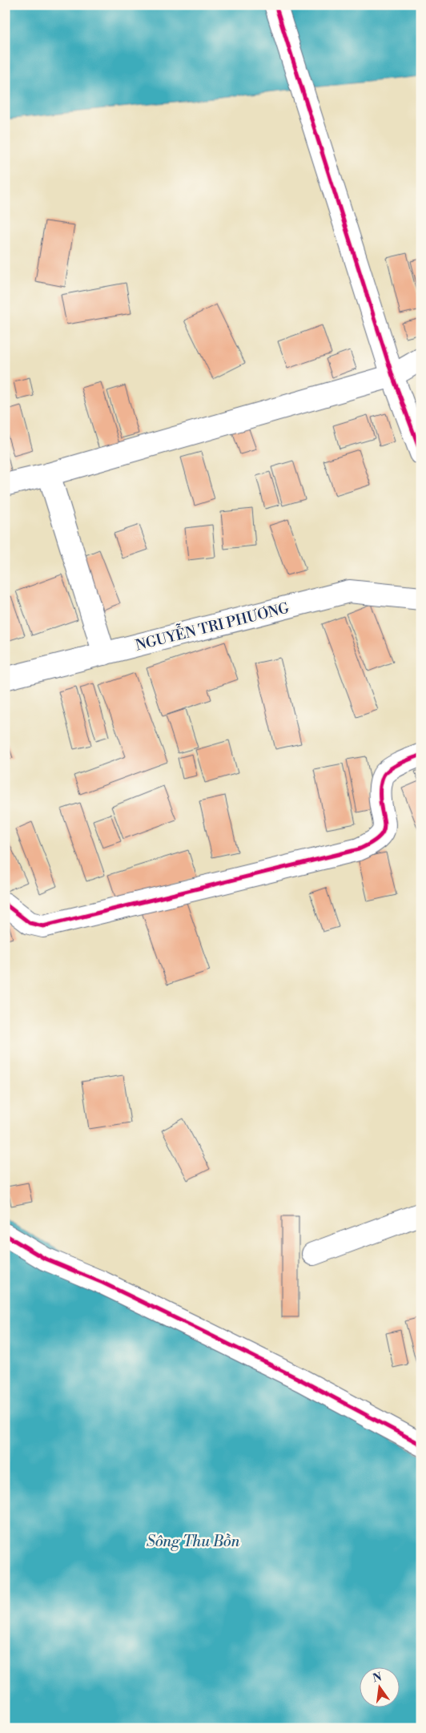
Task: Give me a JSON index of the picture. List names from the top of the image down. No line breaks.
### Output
{"streets":{"street":["NGUYỄN TRI PHƯƠNG"]},"water":["Sông Thu Bồn"],"north":"top"}
